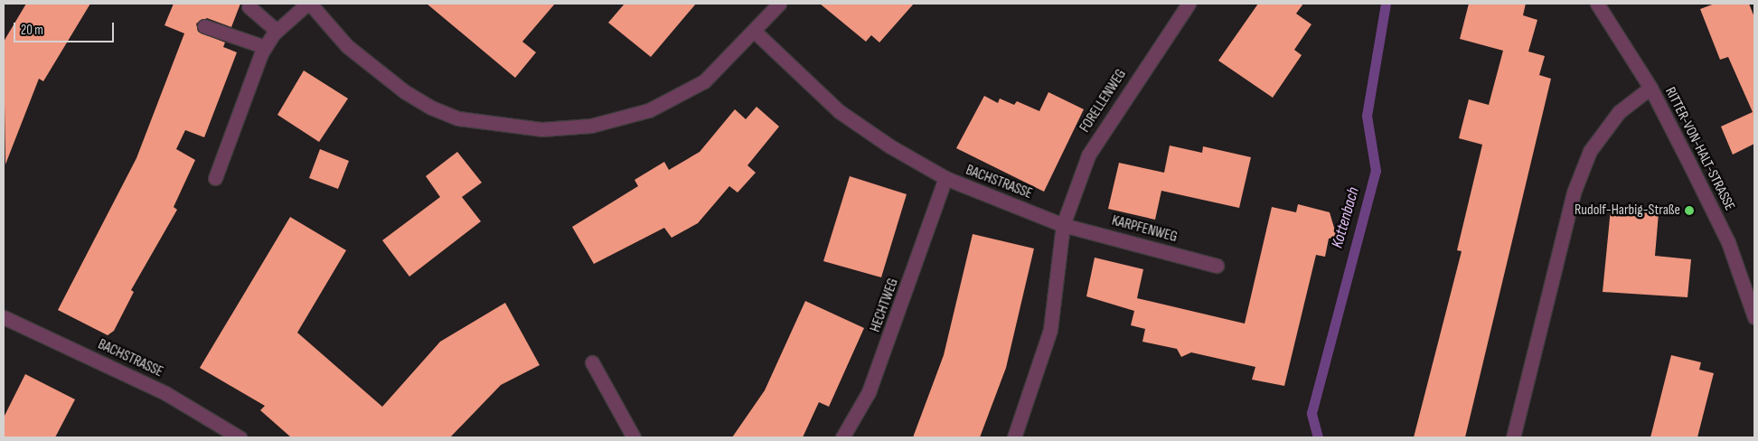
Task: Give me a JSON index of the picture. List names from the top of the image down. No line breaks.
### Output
{"streets":{"street":["FORELLENWEG","RITTER-VON-HALT-STRASSE","BACHSTRASSE","KARPFENWEG","HECHTWEG"]},"crossings":[["FORELLENWEG","BACHSTRASSE"],["FORELLENWEG","KARPFENWEG"],["BACHSTRASSE","KARPFENWEG"],["BACHSTRASSE","HECHTWEG"]],"water":["Kottenbach"],"places":["Rudolf-Harbig-Straße"],"scale_bar":"20 m"}
